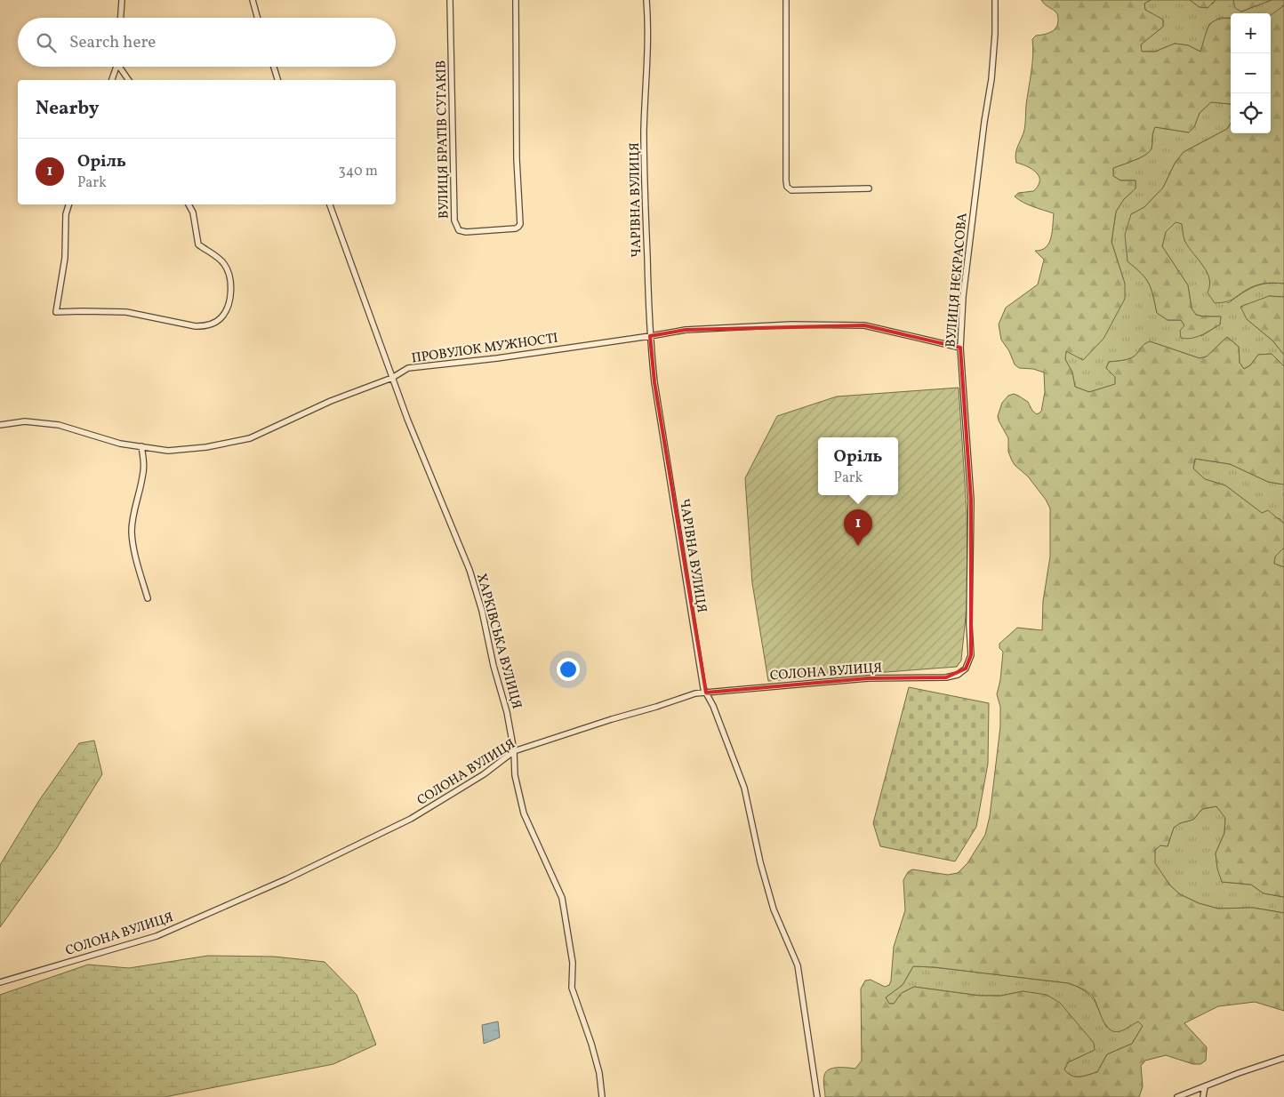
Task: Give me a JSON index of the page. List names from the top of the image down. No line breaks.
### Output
{"streets":{"street":["ВУЛИЦЯ БРАТІВ СУГАКІВ","ЧАРІВНА ВУЛИЦЯ","ВУЛИЦЯ НЄКРАСОВА","ПРОВУЛОК МУЖНОСТІ","ХАРКІВСЬКА ВУЛИЦЯ","СОЛОНА ВУЛИЦЯ"]},"crossings":[["ЧАРІВНА ВУЛИЦЯ","ПРОВУЛОК МУЖНОСТІ"],["ЧАРІВНА ВУЛИЦЯ","СОЛОНА ВУЛИЦЯ"],["ВУЛИЦЯ НЄКРАСОВА","ПРОВУЛОК МУЖНОСТІ"],["ВУЛИЦЯ НЄКРАСОВА","СОЛОНА ВУЛИЦЯ"],["ПРОВУЛОК МУЖНОСТІ","ХАРКІВСЬКА ВУЛИЦЯ"],["ХАРКІВСЬКА ВУЛИЦЯ","СОЛОНА ВУЛИЦЯ"]],"page":{"map_buttons":["+","−"],"search":"Search here","heading":"Nearby","list":[{"mark":"1","name":"Оріль","note":"Park","value":"340 m"}],"popup":["Оріль","Park"],"pins":"1"}}
